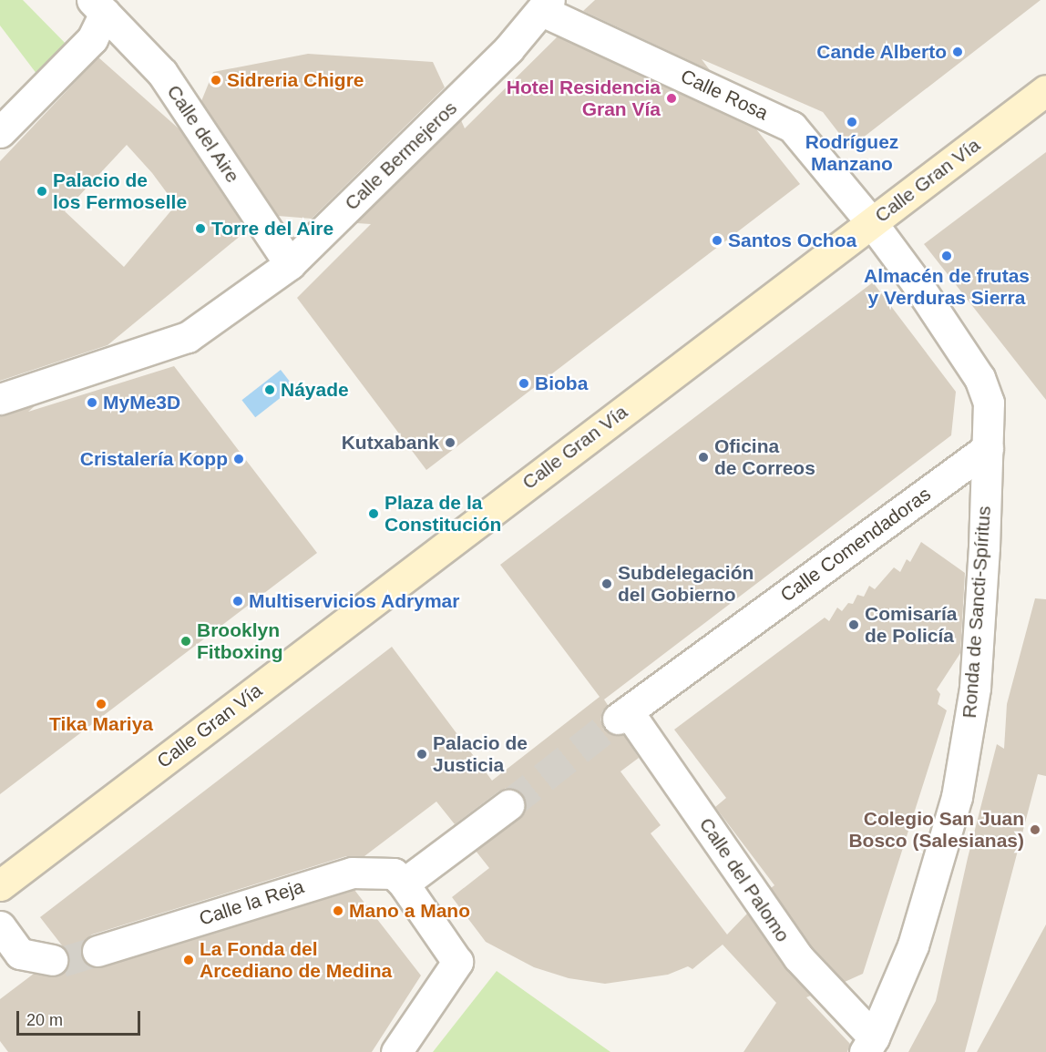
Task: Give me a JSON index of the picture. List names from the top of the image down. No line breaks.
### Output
{"streets":{"main road":["Calle Gran Vía"],"street":["Calle Rosa","Calle del Aire","Calle Bermejeros","Calle Comendadoras","Ronda de Sancti-Spíritus","Calle del Palomo","Calle la Reja"]},"crossings":[["Calle Rosa","Calle Bermejeros"],["Calle Rosa","Calle Gran Vía"],["Calle Rosa","Ronda de Sancti-Spíritus"],["Calle del Aire","Calle Bermejeros"],["Calle Gran Vía","Ronda de Sancti-Spíritus"],["Calle Comendadoras","Ronda de Sancti-Spíritus"],["Calle Comendadoras","Calle del Palomo"],["Ronda de Sancti-Spíritus","Calle del Palomo"]],"places":["Cande Alberto","Sidreria Chigre","Hotel Residencia Gran Vía","Rodríguez Manzano","Palacio de los Fermoselle","Torre del Aire","Santos Ochoa","Almacén de frutas y Verduras Sierra","Bioba","Náyade","MyMe3D","Kutxabank","Oficina de Correos","Cristalería Kopp","Plaza de la Constitución","Subdelegación del Gobierno","Multiservicios Adrymar","Comisaría de Policía","Brooklyn Fitboxing","Tika Mariya","Palacio de Justicia","Colegio San Juan Bosco (Salesianas)","Mano a Mano","La Fonda del Arcediano de Medina"],"scale_bar":"20 m"}
